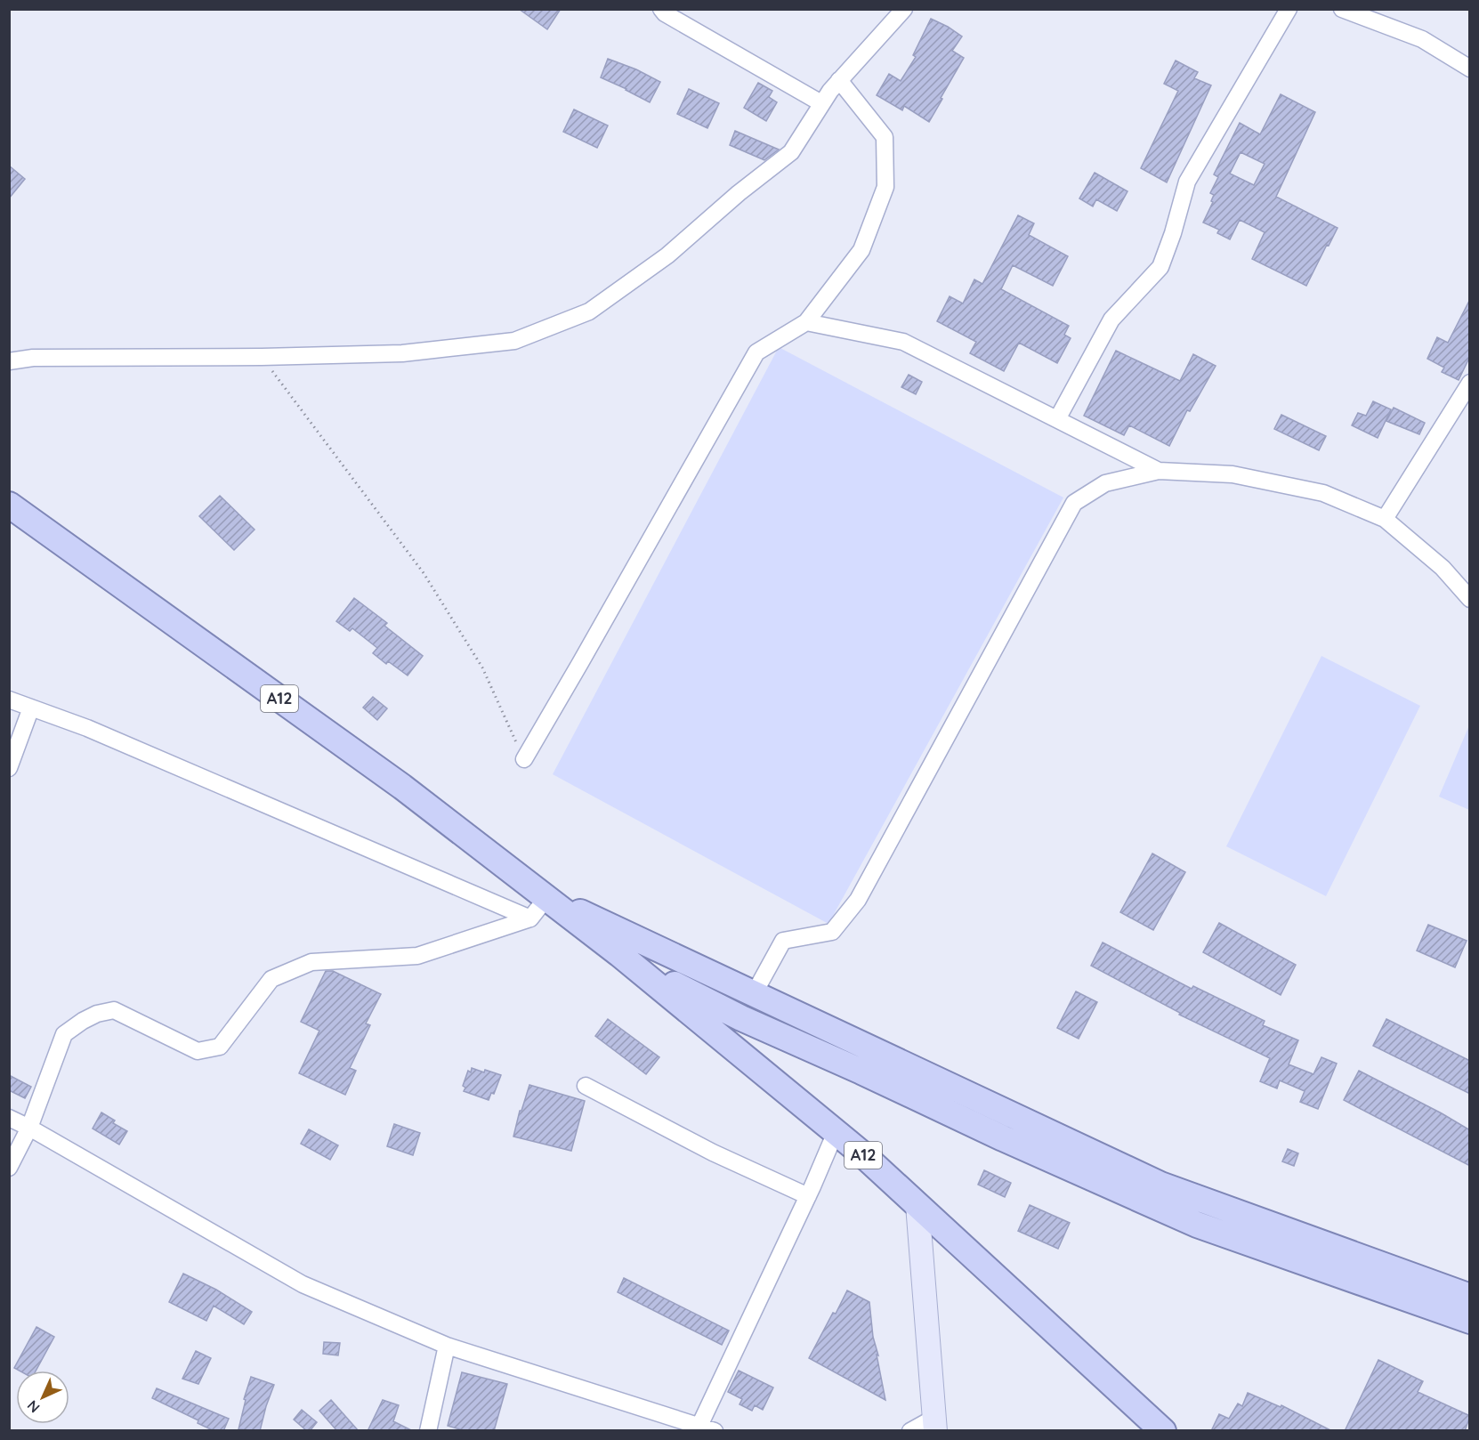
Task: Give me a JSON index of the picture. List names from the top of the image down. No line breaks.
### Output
{"streets":{"main road":["A12"]},"north":"bottom left"}
